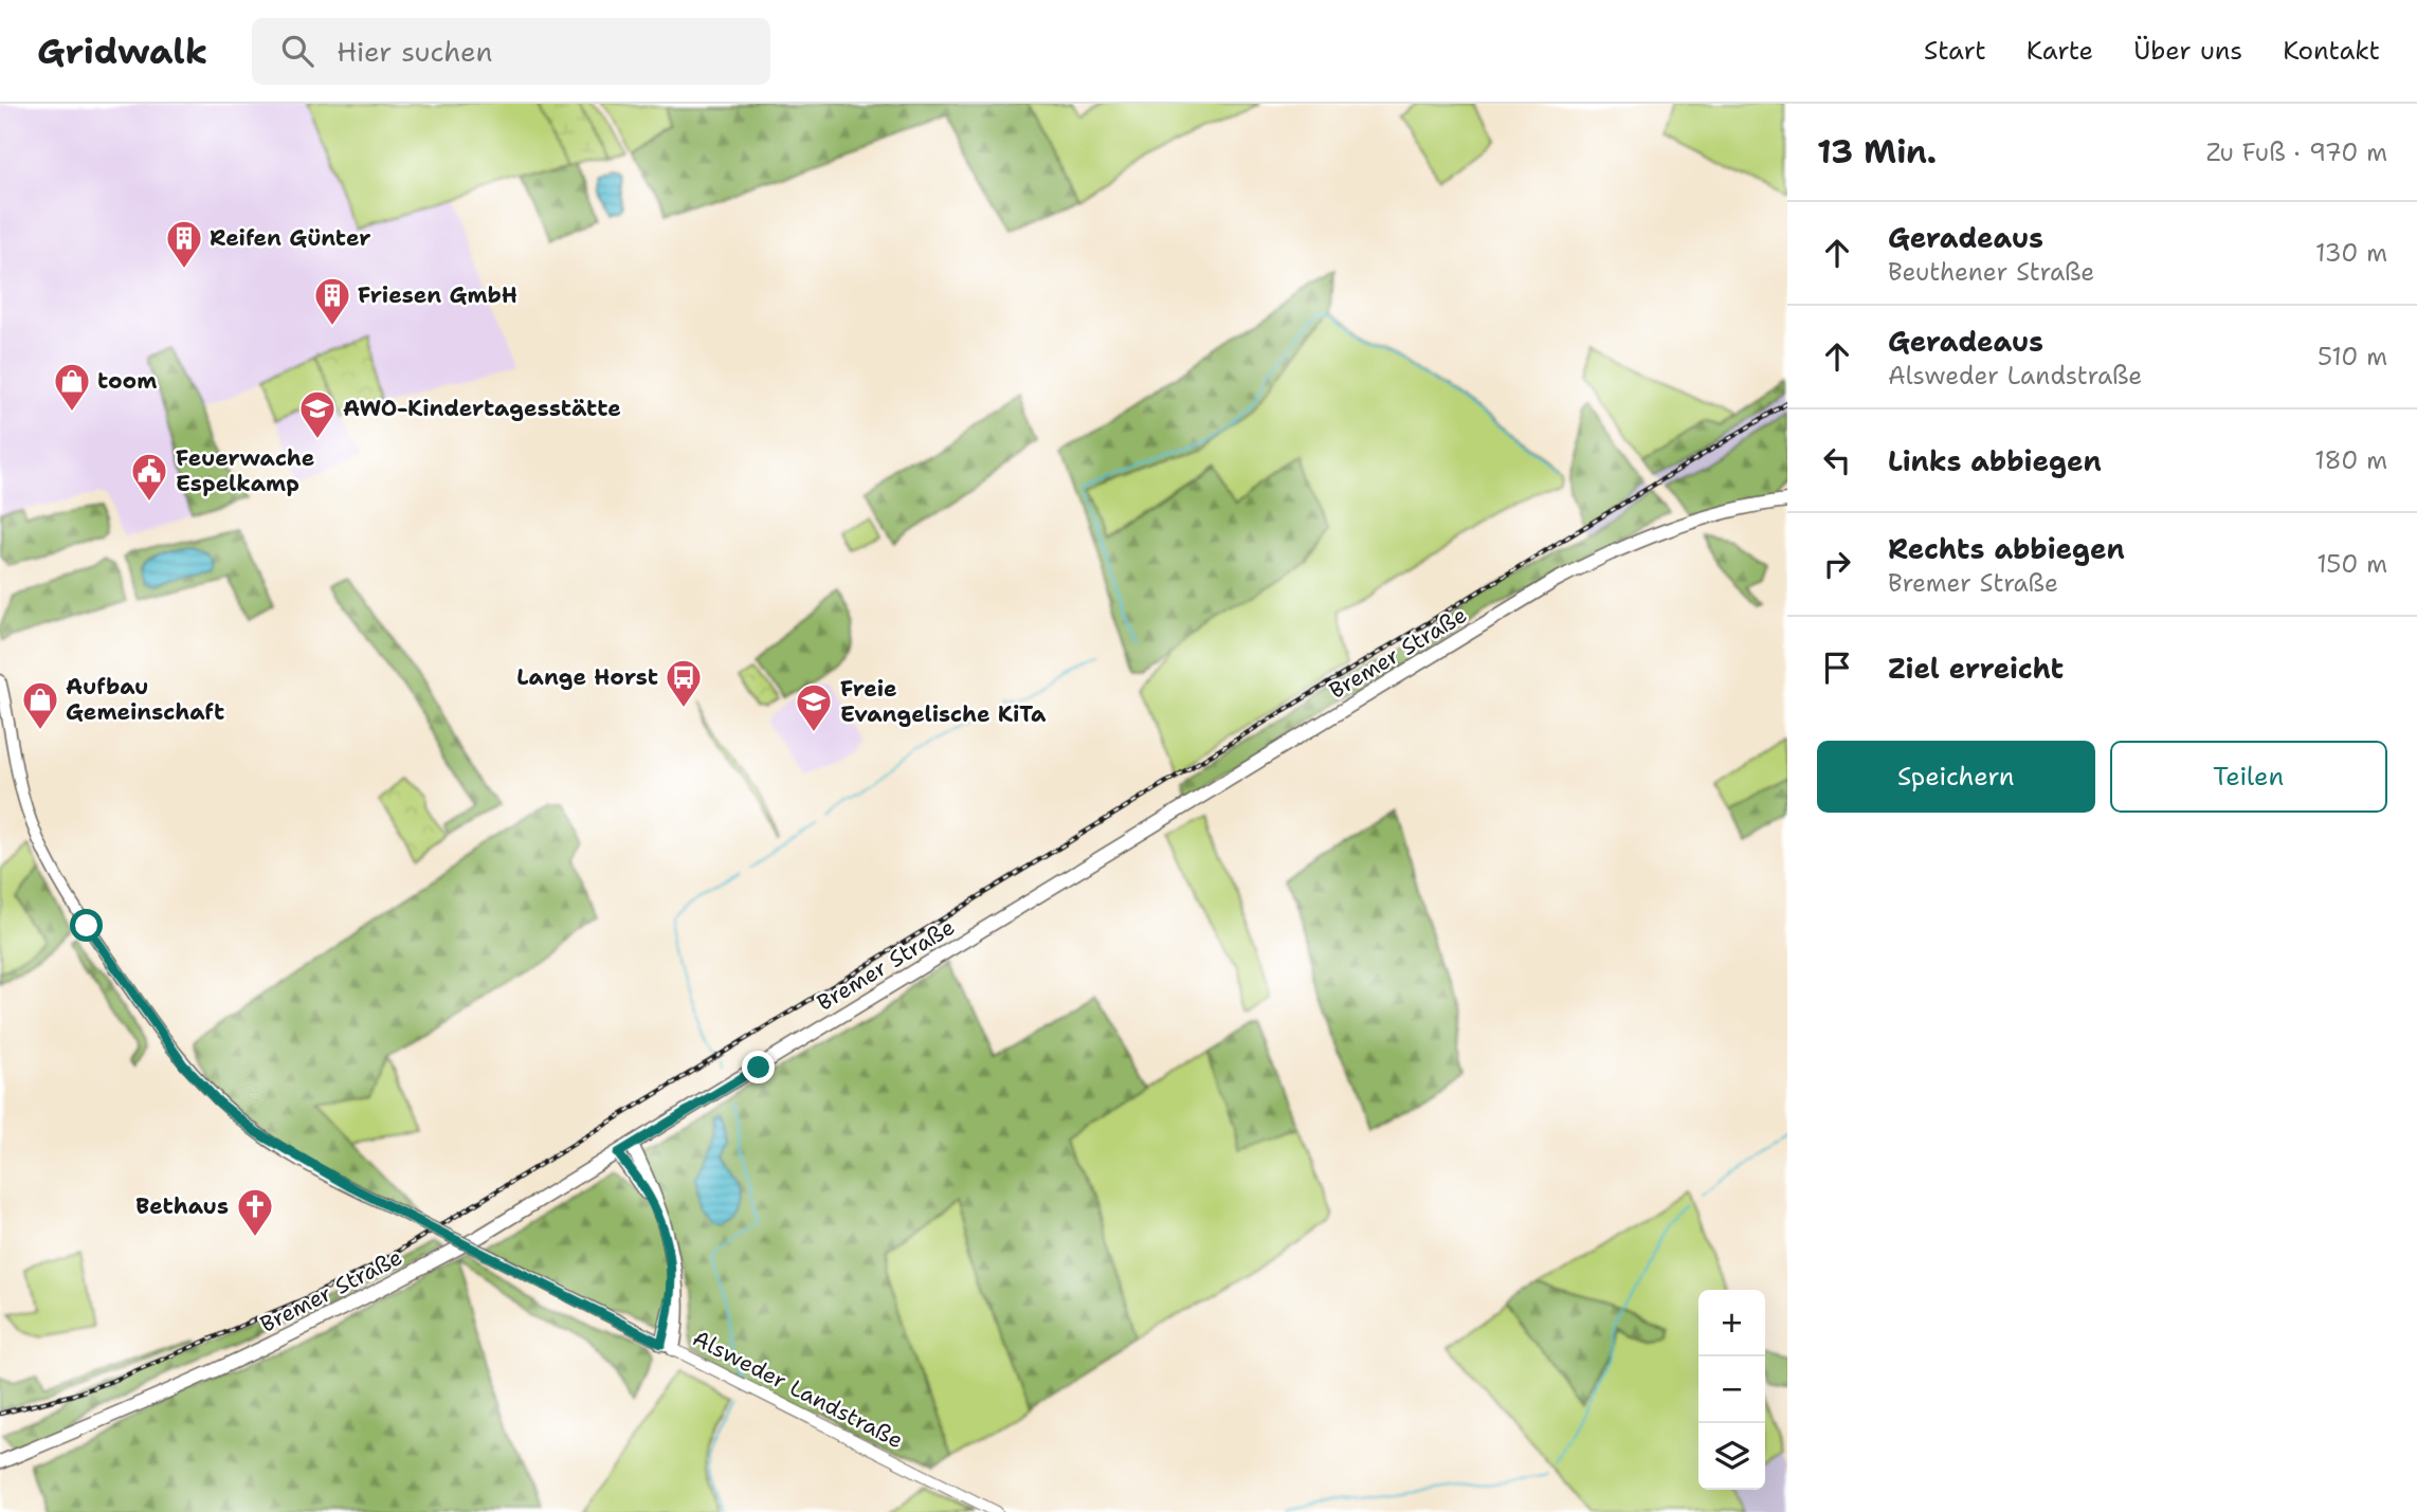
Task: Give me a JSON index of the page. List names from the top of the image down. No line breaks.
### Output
{"streets":{"main road":["Bremer Straße","Alsweder Landstraße"]},"places":{"building":["Reifen Günter","Friesen GmbH"],"shop":["toom","Aufbau Gemeinschaft"],"school or university":["AWO-Kindertagesstätte","Freie Evangelische KiTa"],"public building":["Feuerwache Espelkamp"],"bus stop":["Lange Horst"],"church":["Bethaus"]},"page":{"header":"Gridwalk","search":"Hier suchen","nav":["Start","Karte","Über uns","Kontakt"],"heading":["13 Min.","Zu Fuß · 970 m"],"list":[["Geradeaus","Beuthener Straße","130 m"],["Geradeaus","Alsweder Landstraße","510 m"],["Links abbiegen","180 m"],["Rechts abbiegen","Bremer Straße","150 m"],"Ziel erreicht"],"buttons":["Speichern","Teilen"],"map_buttons":["+","−"]}}
